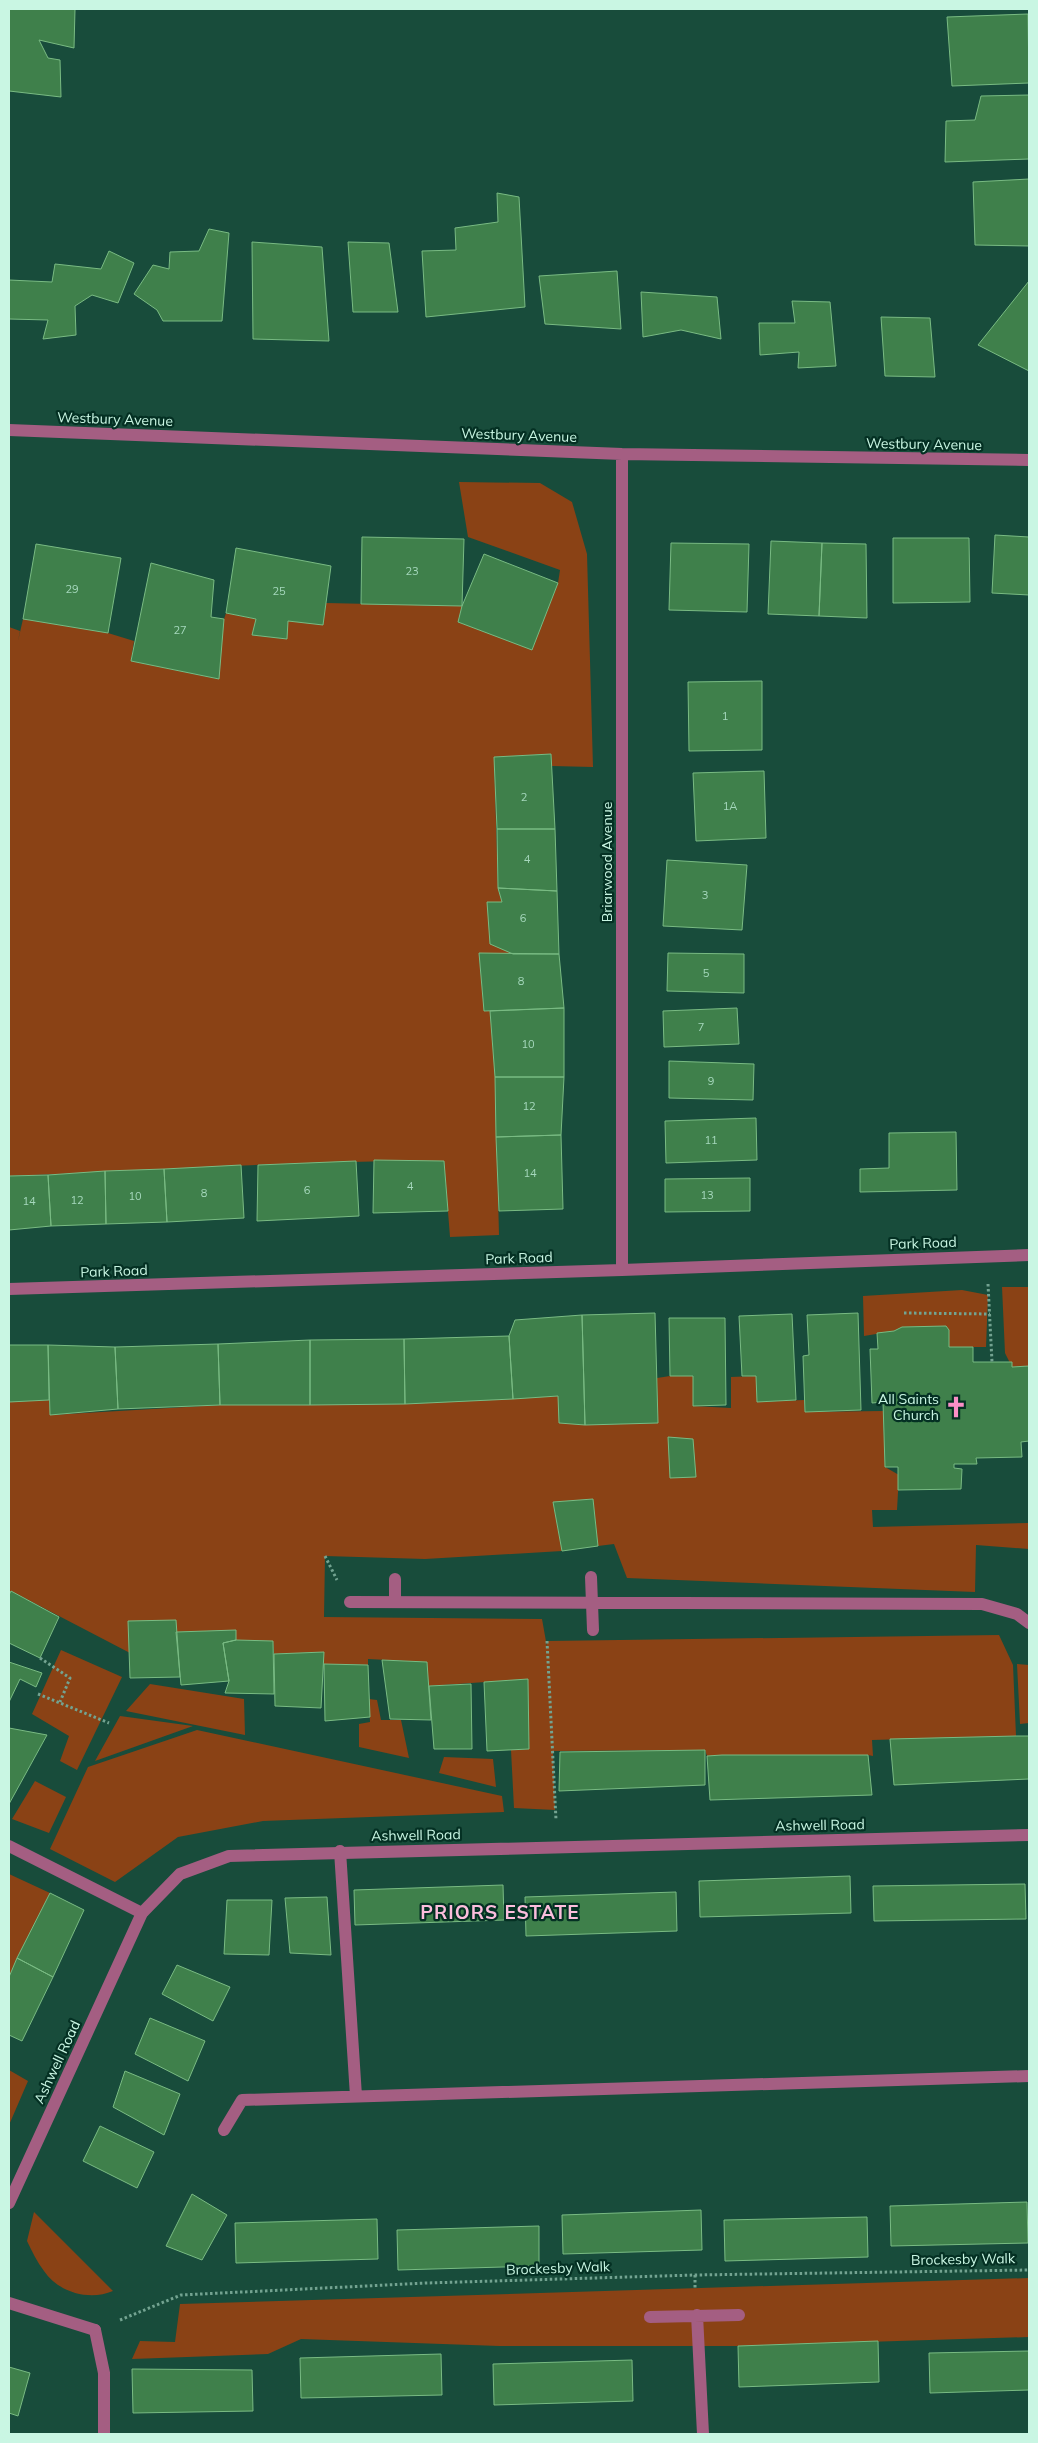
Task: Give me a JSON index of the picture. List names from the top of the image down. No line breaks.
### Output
{"streets":{"street":["Westbury Avenue","Briarwood Avenue","Park Road","Ashwell Road"],"path":["Brockesby Walk"]},"crossings":[["Westbury Avenue","Briarwood Avenue"],["Briarwood Avenue","Park Road"]],"districts":["PRIORS ESTATE"],"places":{"church":["All Saints Church"]},"house_numbers":["23","29","25","27","1","2","1A","4","3","6","5","8","7","10","9","12","11","14","4","6","8","13","10","12","14"]}
